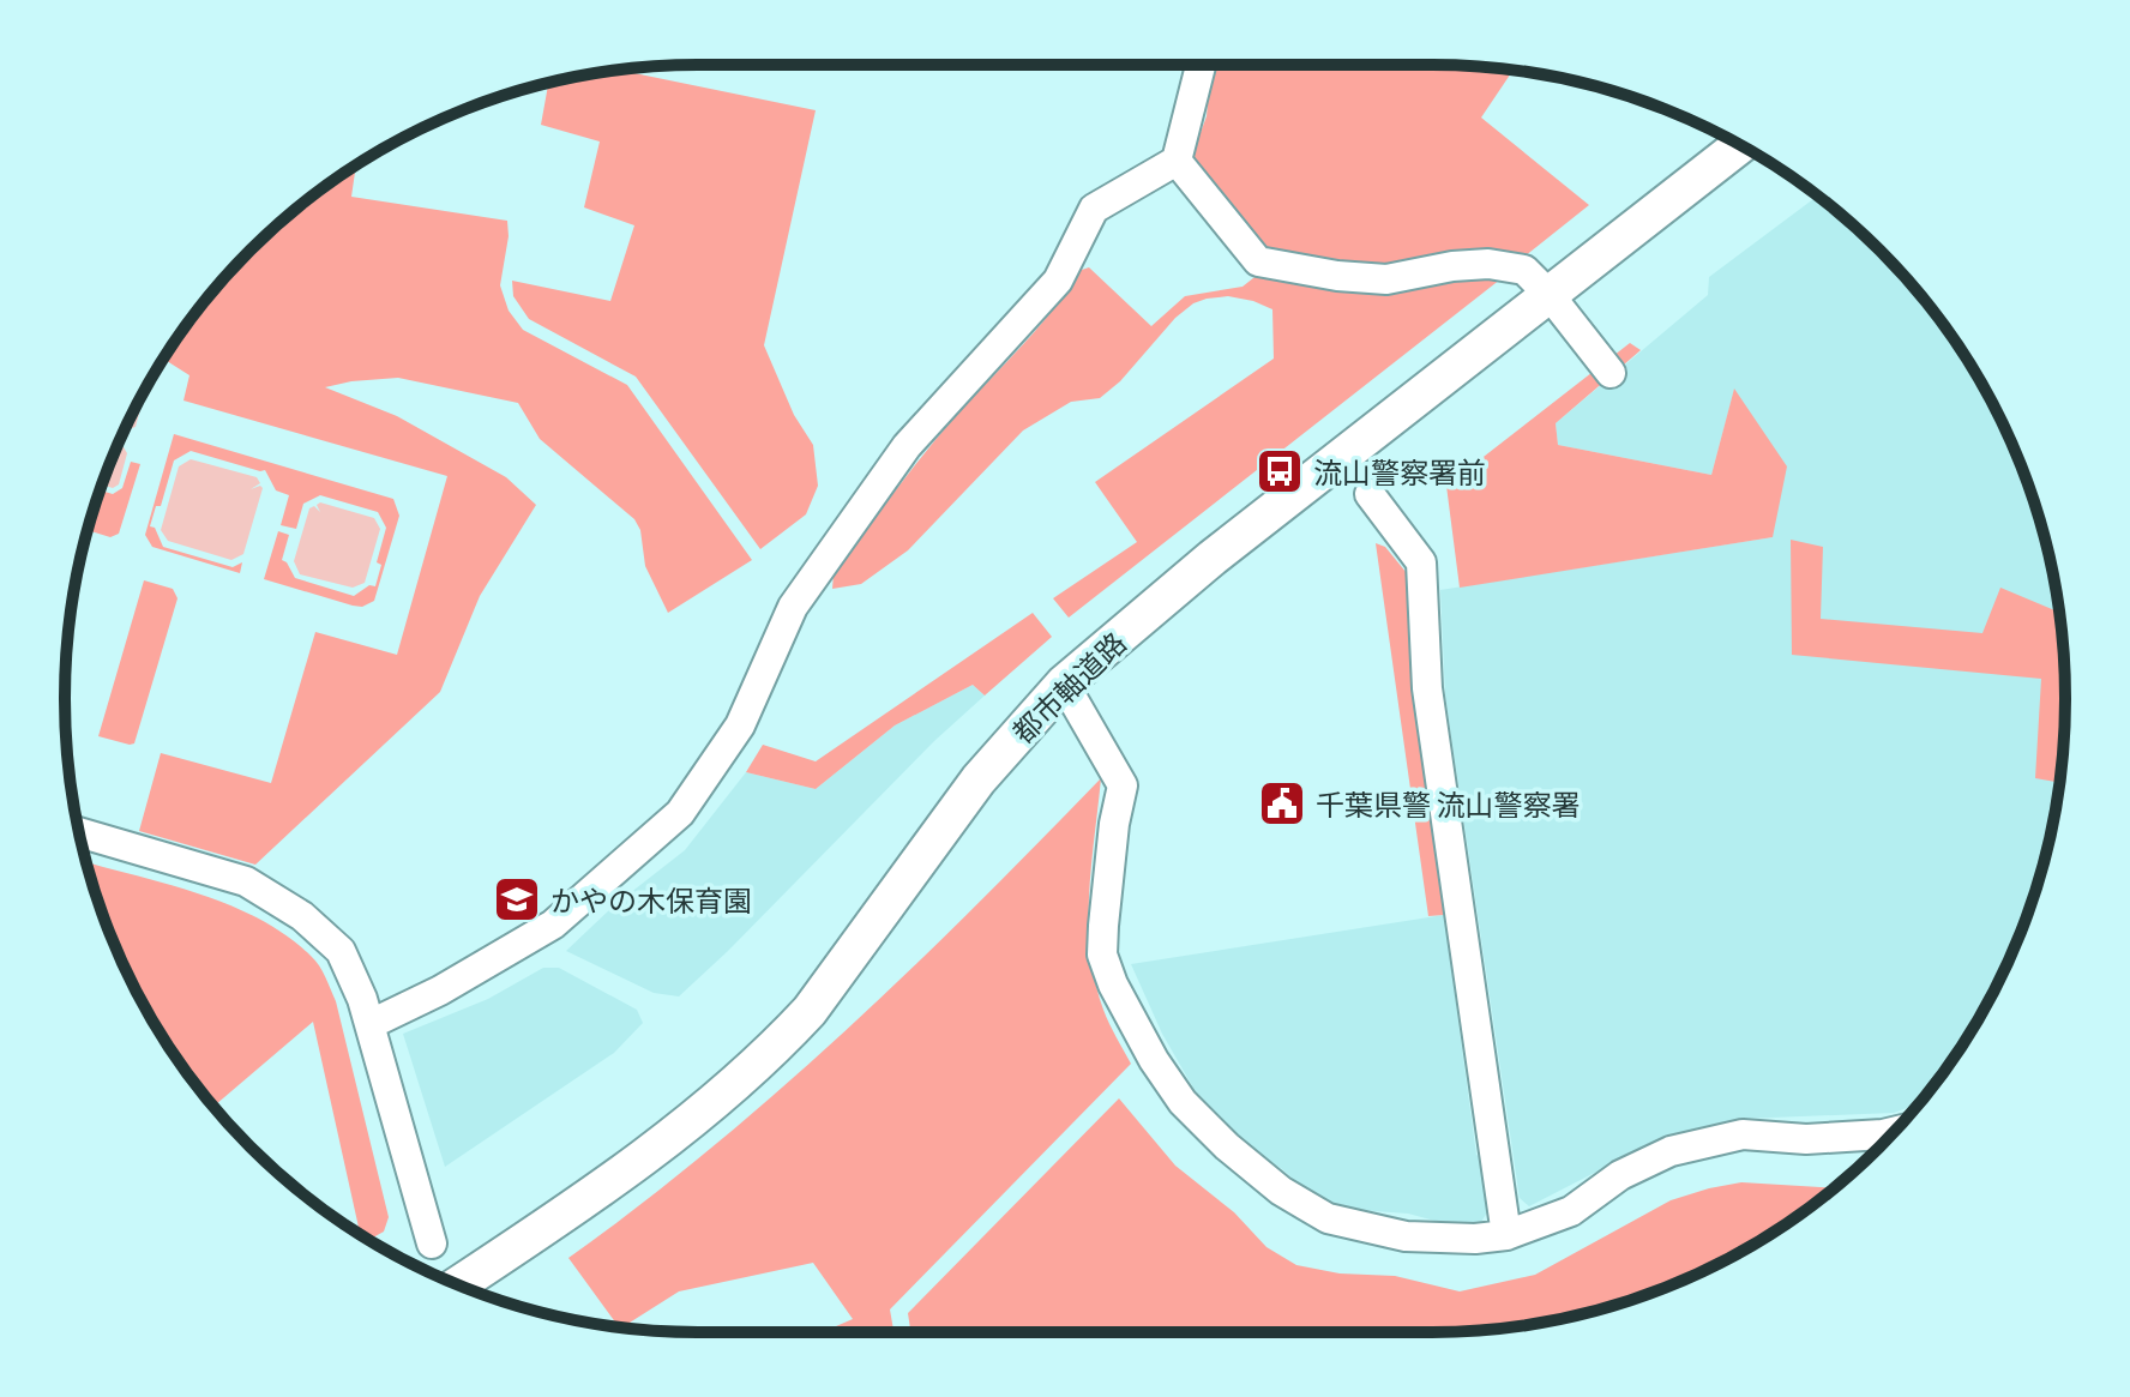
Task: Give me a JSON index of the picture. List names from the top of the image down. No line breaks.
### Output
{"streets":{"street":["都市軸道路"]},"places":{"bus stop":["流山警察署前"],"public building":["千葉県警 流山警察署"],"school or university":["かやの木保育園"]}}
